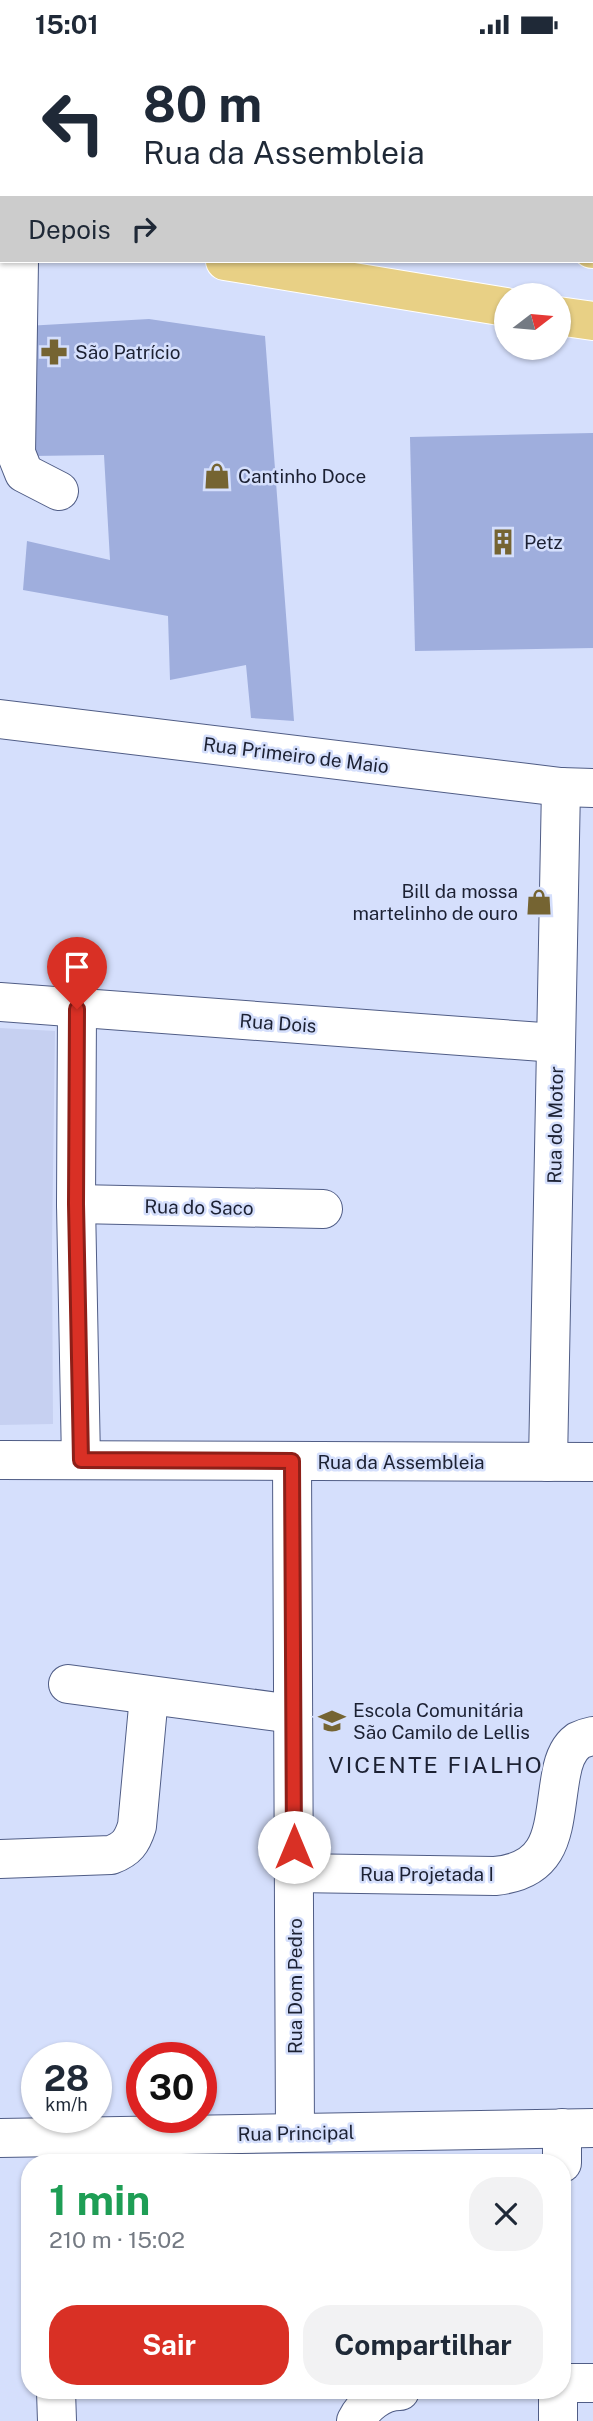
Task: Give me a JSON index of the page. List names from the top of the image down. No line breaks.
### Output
{"streets":{"street":["Rua Primeiro de Maio","Rua Dois","Rua do Motor","Rua do Saco","Rua da Assembleia","Rua Projetada I","Rua Dom Pedro","Rua Principal"]},"crossings":[["Rua Primeiro de Maio","Rua do Motor"],["Rua Dois","Rua do Motor"],["Rua do Motor","Rua da Assembleia"],["Rua da Assembleia","Rua Dom Pedro"],["Rua Projetada I","Rua Dom Pedro"],["Rua Dom Pedro","Rua Principal"]],"districts":["VICENTE FIALHO"],"places":{"pharmacy":["São Patrício"],"shop":["Cantinho Doce","Bill da mossa martelinho de ouro"],"building":["Petz"],"school or university":["Escola Comunitária São Camilo de Lellis"]},"north":"right","page":{"status":"15:01","turn":["80 m","Rua da Assembleia"],"then":"Depois","speed":"28 km/h","limit":"30","heading":["1 min","210 m · 15:02"],"buttons":["Sair","Compartilhar"]}}
